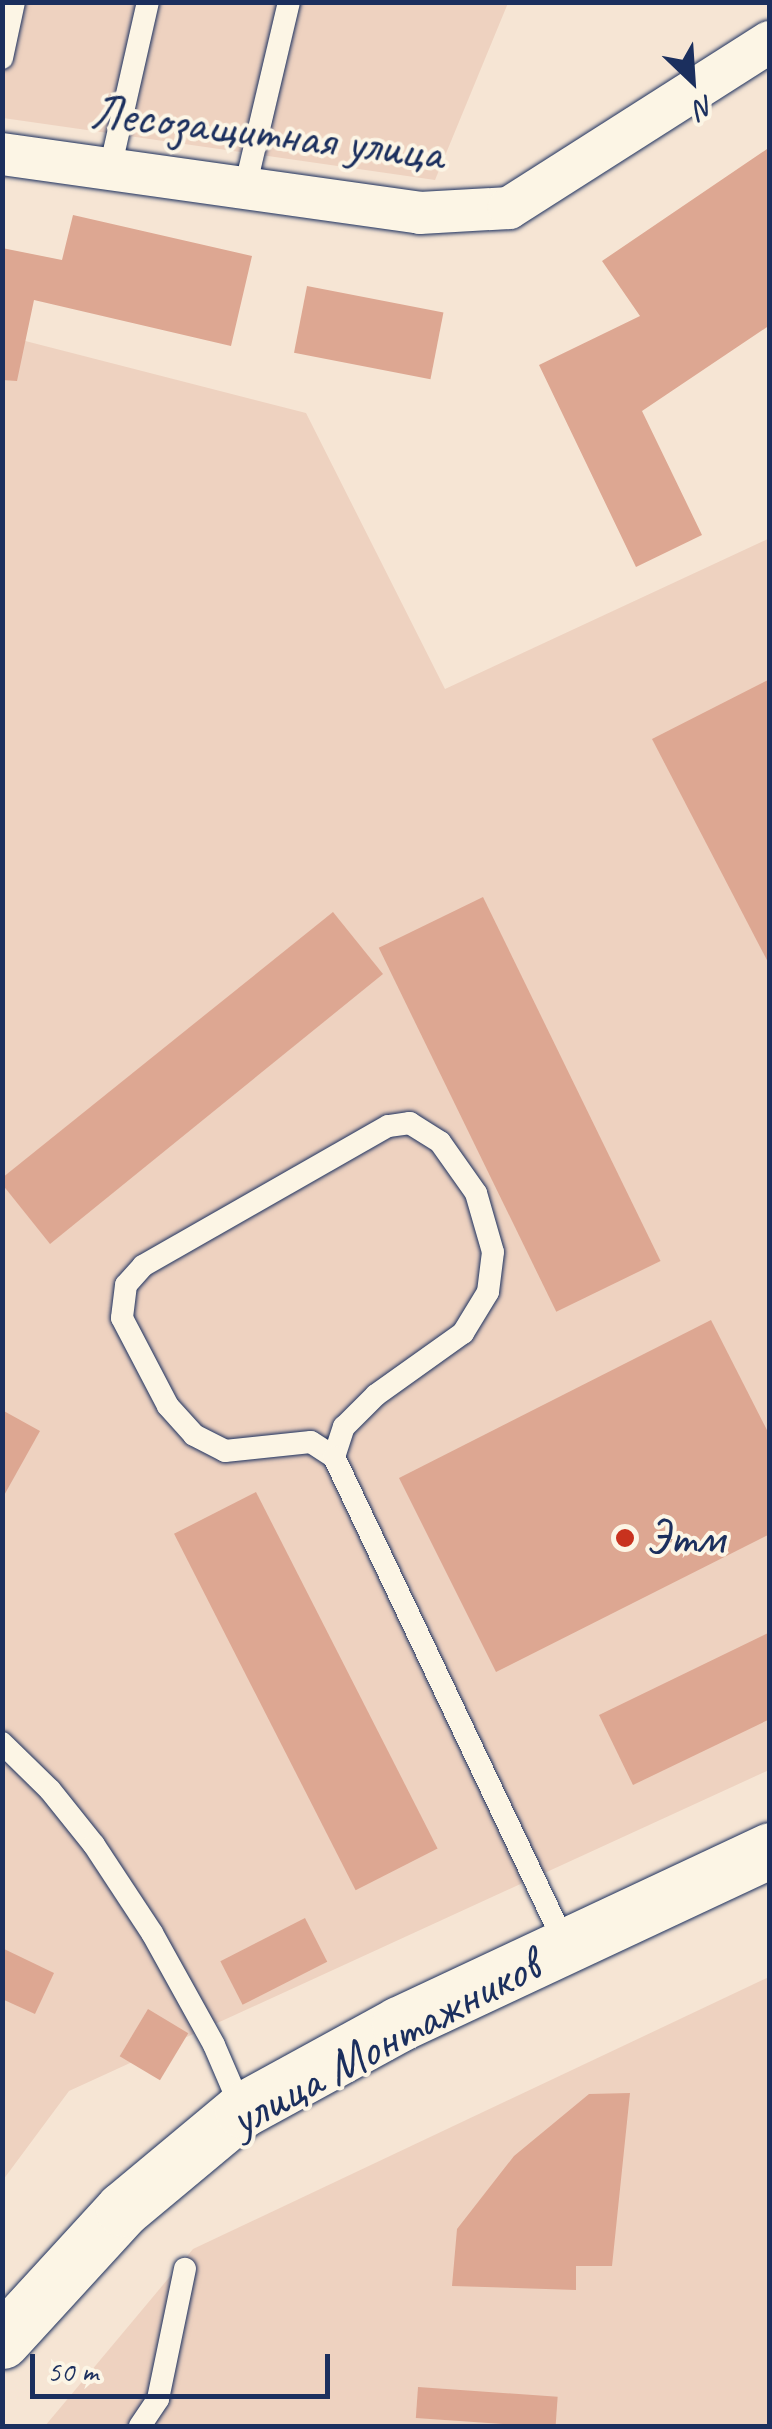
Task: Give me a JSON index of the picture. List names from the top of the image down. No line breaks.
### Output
{"streets":{"main road":["улица Монтажников"],"street":["Лесозащитная улица"]},"places":["Этм"],"scale_bar":"50 m","north":"bottom right"}
